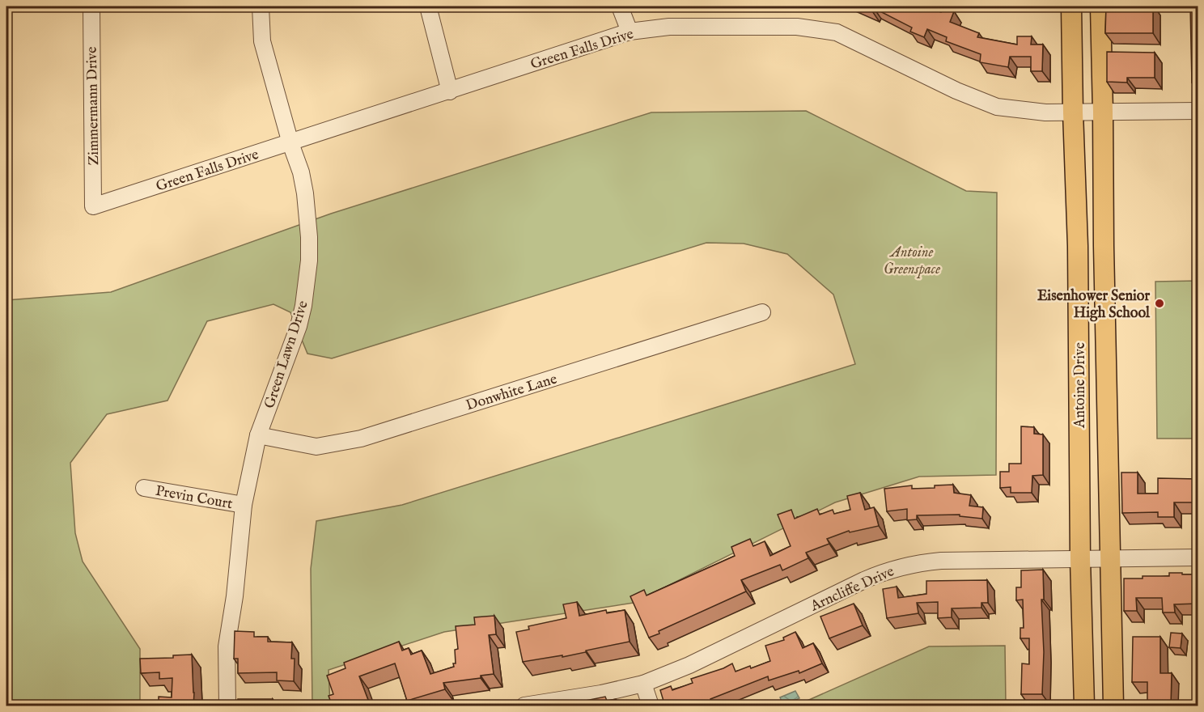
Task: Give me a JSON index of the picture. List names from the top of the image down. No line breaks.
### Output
{"streets":{"main road":["Antoine Drive"],"street":["Green Falls Drive","Zimmermann Drive","Green Lawn Drive","Donwhite Lane","Previn Court","Arncliffe Drive"]},"crossings":[["Green Falls Drive","Zimmermann Drive"],["Green Falls Drive","Green Lawn Drive"],["Green Falls Drive","Antoine Drive"],["Green Lawn Drive","Donwhite Lane"],["Green Lawn Drive","Previn Court"],["Antoine Drive","Arncliffe Drive"]],"parks":["Antoine Greenspace"],"places":["Eisenhower Senior High School"]}
